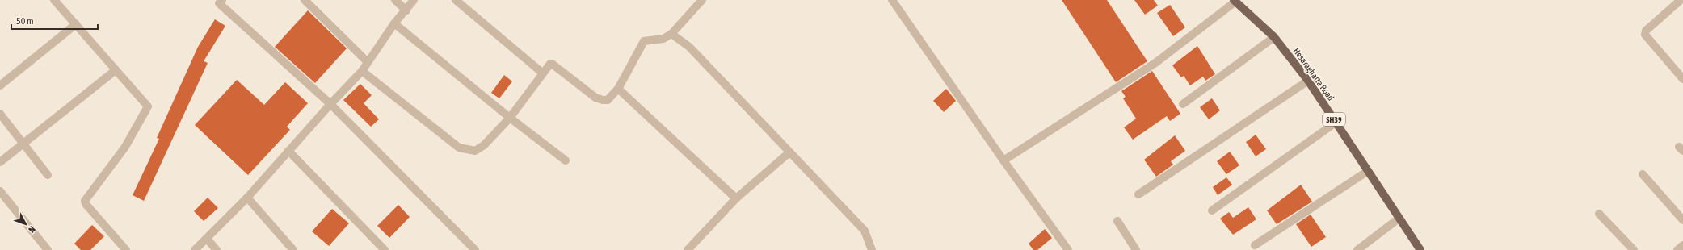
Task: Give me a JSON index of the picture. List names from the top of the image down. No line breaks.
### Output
{"streets":{"main road":["Hesaraghatta Road","SH39"]},"scale_bar":"50 m","north":"bottom right"}
